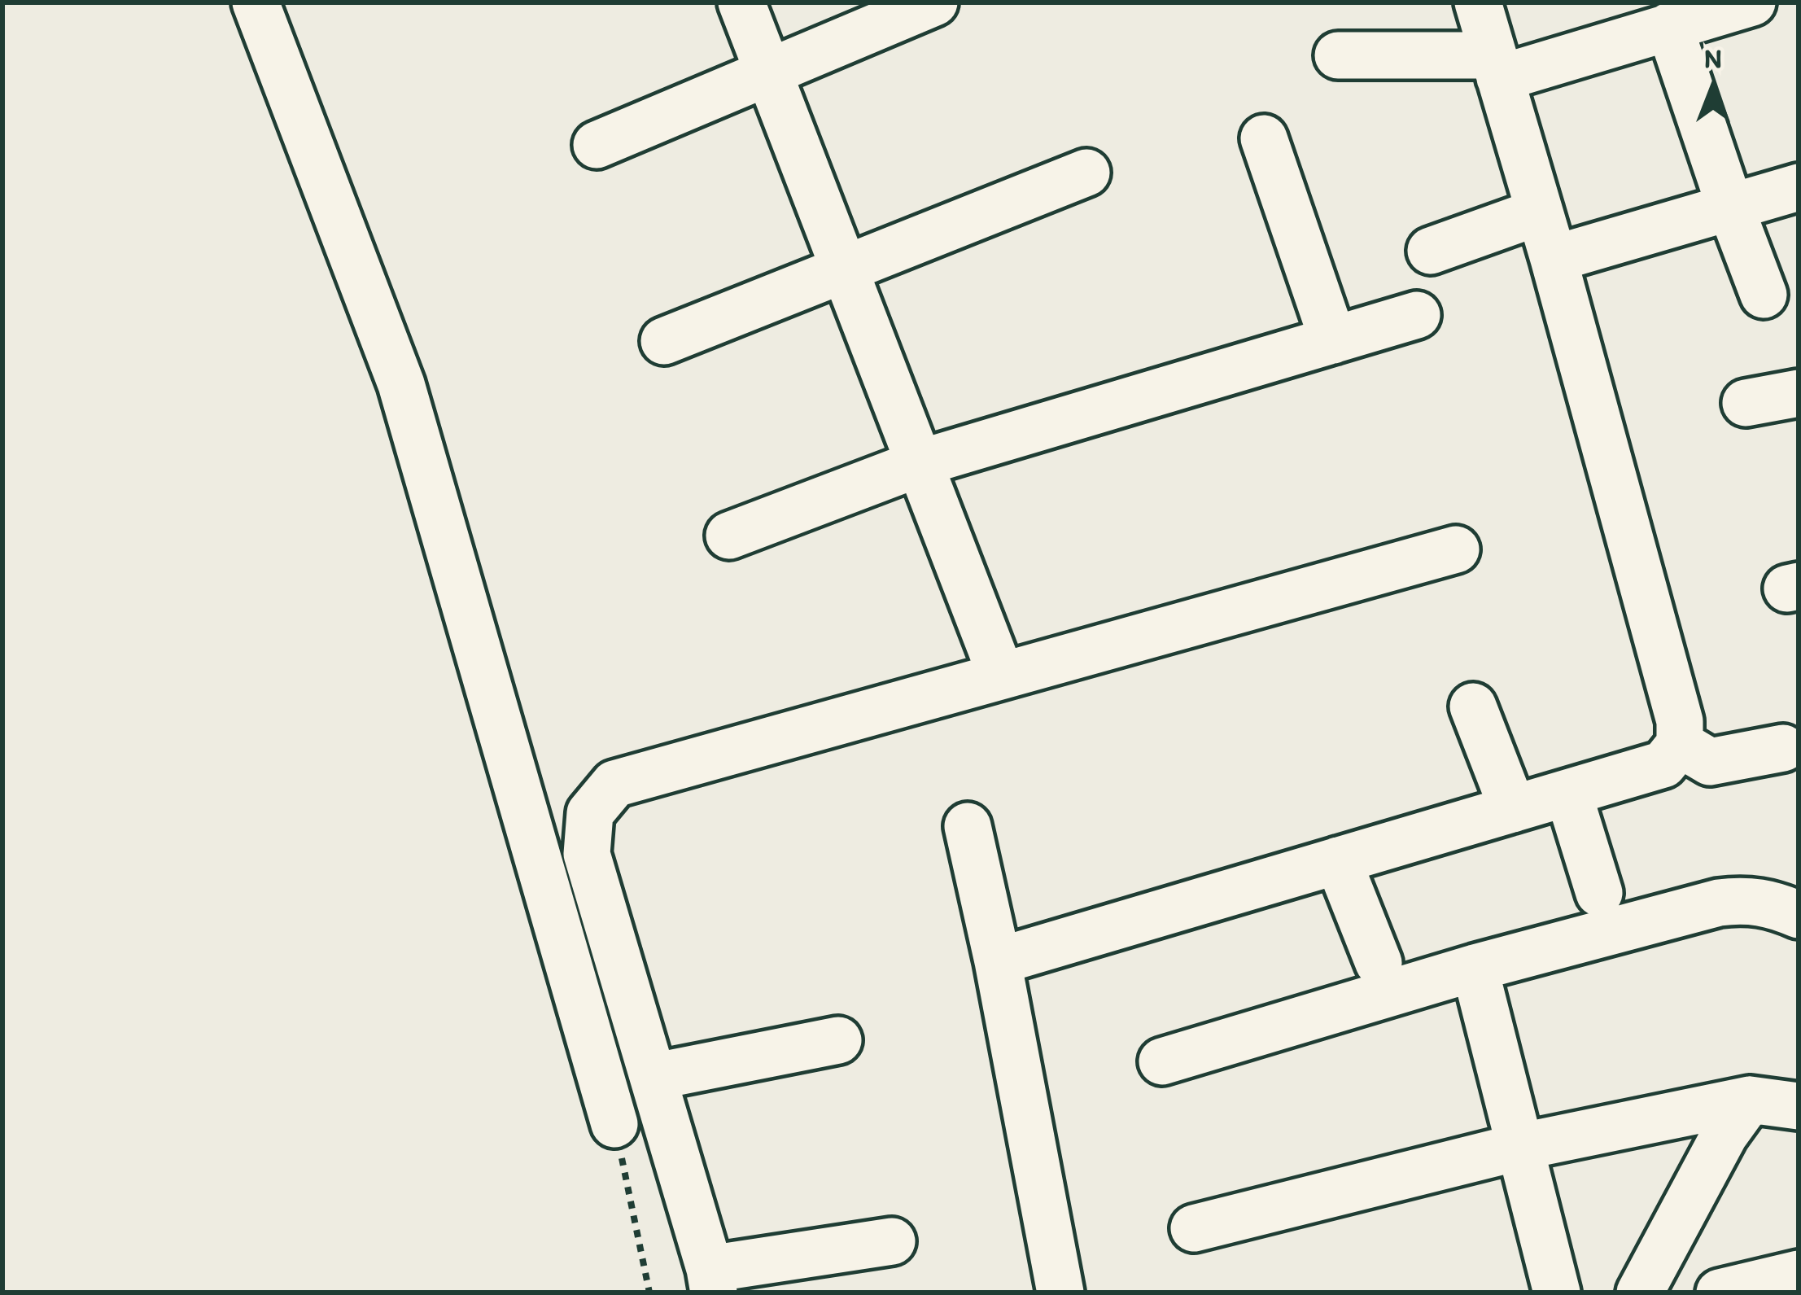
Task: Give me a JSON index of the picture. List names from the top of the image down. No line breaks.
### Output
{"north":"top"}
